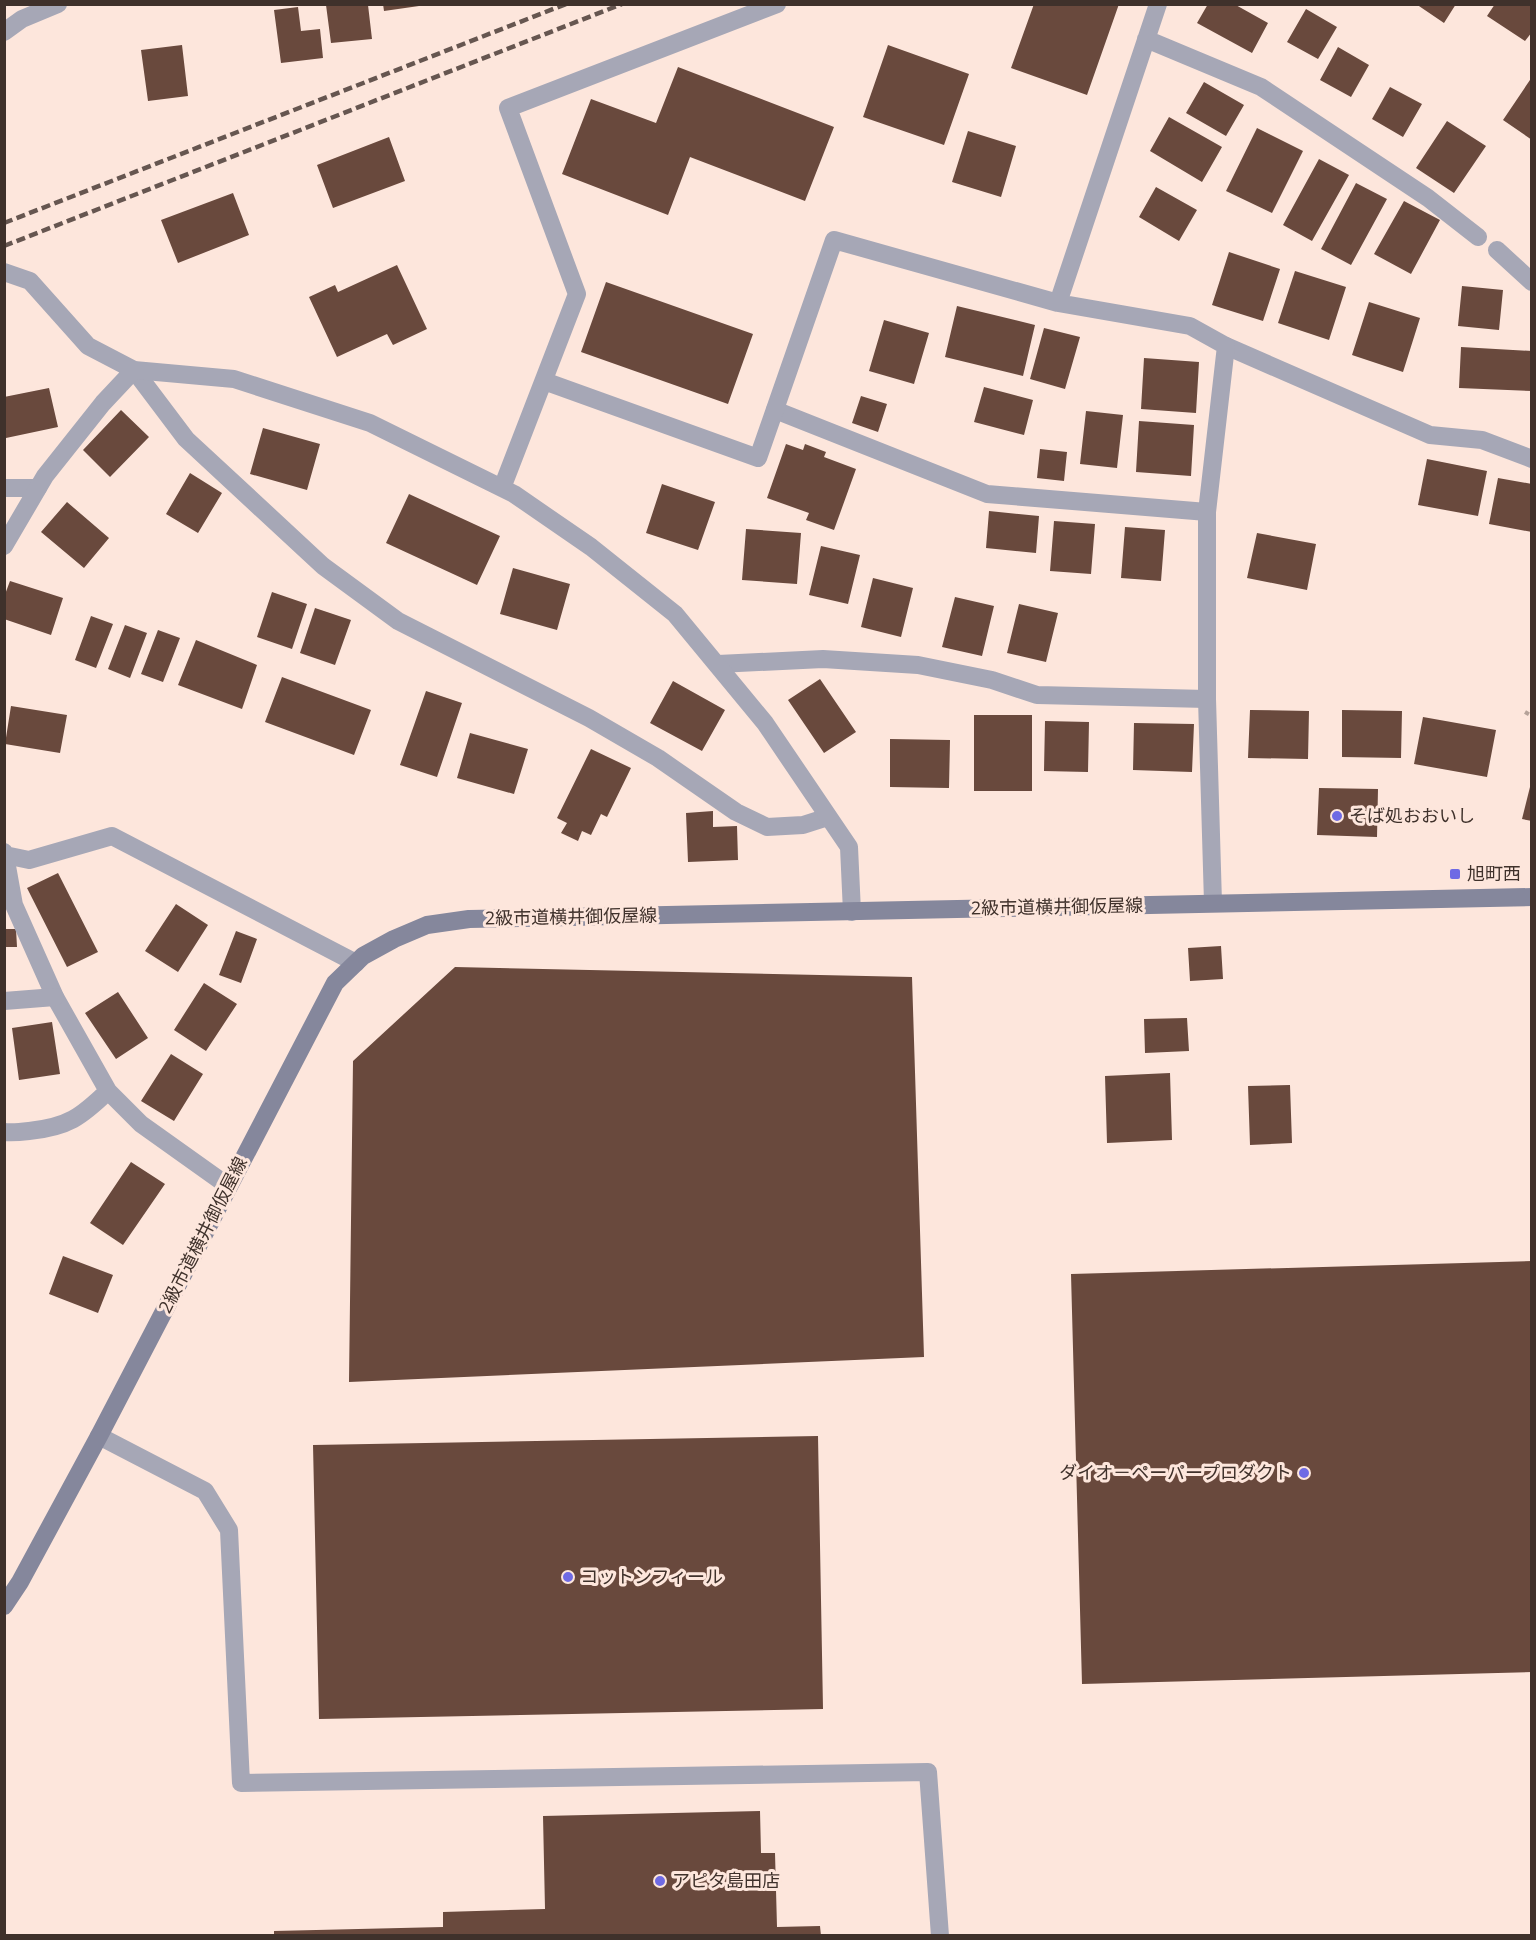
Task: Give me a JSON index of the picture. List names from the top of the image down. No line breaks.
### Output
{"streets":{"street":["2級市道横井御仮屋線"]},"places":{"other":["そば処おおいし","ダイオ－ペーパープロダクト","コットンフィール","アピタ島田店"],"transit":["旭町西"]}}
